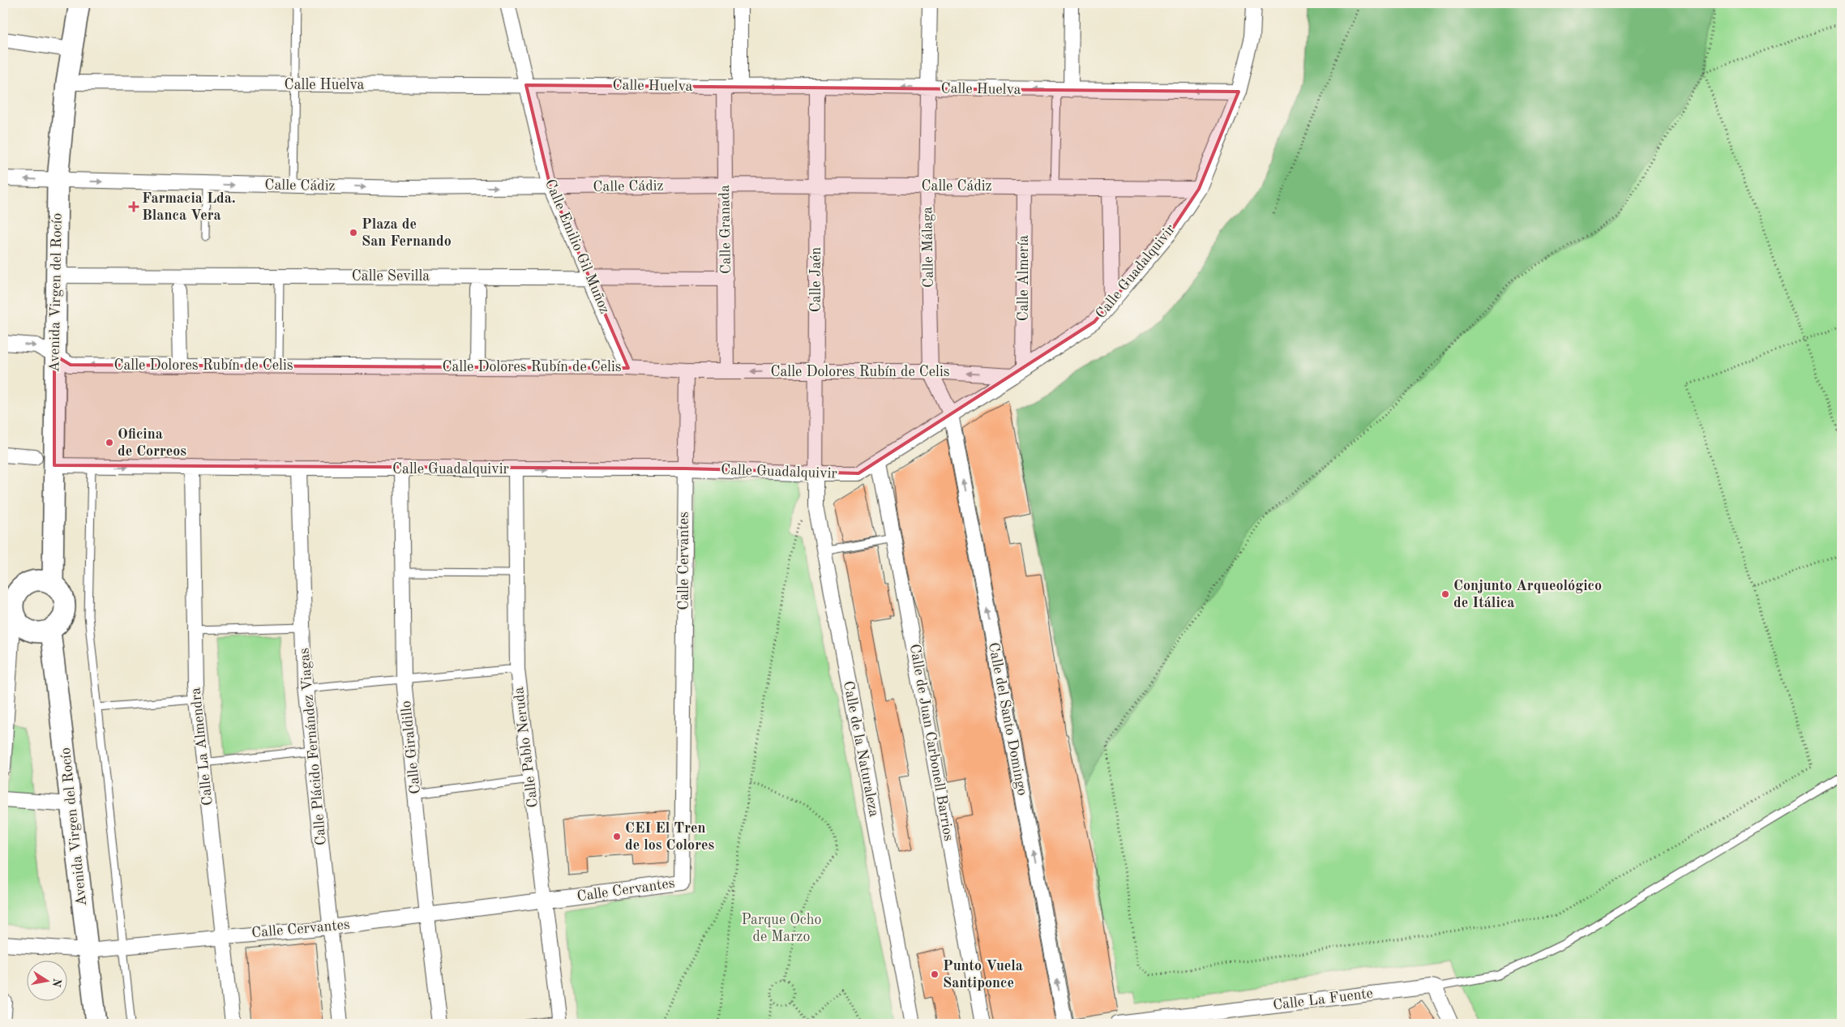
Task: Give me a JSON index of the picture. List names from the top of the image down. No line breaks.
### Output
{"streets":{"street":["Calle Huelva","Calle Cádiz","Calle Granada","Calle Emilio Gil Muñoz","Calle Málaga","Calle Guadalquivir","Calle Sevilla","Calle Almería","Calle Jaén","Avenida Virgen del Rocío","Calle Dolores Rubín de Celis","Calle Cervantes","Calle del Santo Domingo","Calle de Juan Carbonell Barrios","Calle La Almendra","Calle Plácido Fernández Viagas","Calle Giraldillo","Calle Pablo Neruda","Calle de la Naturaleza","Calle La Fuente"]},"crossings":[["Calle Huelva","Calle Granada"],["Calle Huelva","Calle Emilio Gil Muñoz"],["Calle Huelva","Calle Málaga"],["Calle Huelva","Calle Guadalquivir"],["Calle Huelva","Calle Jaén"],["Calle Huelva","Avenida Virgen del Rocío"],["Calle Cádiz","Calle Granada"],["Calle Cádiz","Calle Emilio Gil Muñoz"],["Calle Cádiz","Calle Málaga"],["Calle Cádiz","Calle Guadalquivir"],["Calle Cádiz","Calle Almería"],["Calle Cádiz","Calle Jaén"],["Calle Cádiz","Avenida Virgen del Rocío"],["Calle Granada","Calle Sevilla"],["Calle Granada","Calle Dolores Rubín de Celis"],["Calle Emilio Gil Muñoz","Calle Sevilla"],["Calle Emilio Gil Muñoz","Calle Dolores Rubín de Celis"],["Calle Málaga","Calle Guadalquivir"],["Calle Málaga","Calle Dolores Rubín de Celis"],["Calle Málaga","Calle del Santo Domingo"],["Calle Guadalquivir","Calle Almería"],["Calle Guadalquivir","Calle Jaén"],["Calle Guadalquivir","Avenida Virgen del Rocío"],["Calle Guadalquivir","Calle Dolores Rubín de Celis"],["Calle Guadalquivir","Calle Cervantes"],["Calle Guadalquivir","Calle del Santo Domingo"],["Calle Guadalquivir","Calle de Juan Carbonell Barrios"],["Calle Guadalquivir","Calle La Almendra"],["Calle Guadalquivir","Calle Plácido Fernández Viagas"],["Calle Guadalquivir","Calle Giraldillo"],["Calle Guadalquivir","Calle Pablo Neruda"],["Calle Guadalquivir","Calle de la Naturaleza"],["Calle Sevilla","Avenida Virgen del Rocío"],["Calle Almería","Calle Dolores Rubín de Celis"],["Calle Jaén","Calle Dolores Rubín de Celis"],["Calle Jaén","Calle de la Naturaleza"],["Avenida Virgen del Rocío","Calle Dolores Rubín de Celis"],["Avenida Virgen del Rocío","Calle Cervantes"],["Calle Dolores Rubín de Celis","Calle Cervantes"],["Calle Cervantes","Calle La Almendra"],["Calle Cervantes","Calle Plácido Fernández Viagas"],["Calle Cervantes","Calle Giraldillo"],["Calle Cervantes","Calle Pablo Neruda"]],"one_way":["Calle Huelva","Calle Cádiz","Calle Dolores Rubín de Celis","Calle del Santo Domingo"],"parks":["Parque Ocho de Marzo"],"places":{"health":["Farmacia Lda. Blanca Vera"],"other":["Plaza de San Fernando","Oficina de Correos","Conjunto Arqueológico de Itálica","CEI El Tren de los Colores","Punto Vuela Santiponce"]},"north":"right"}
